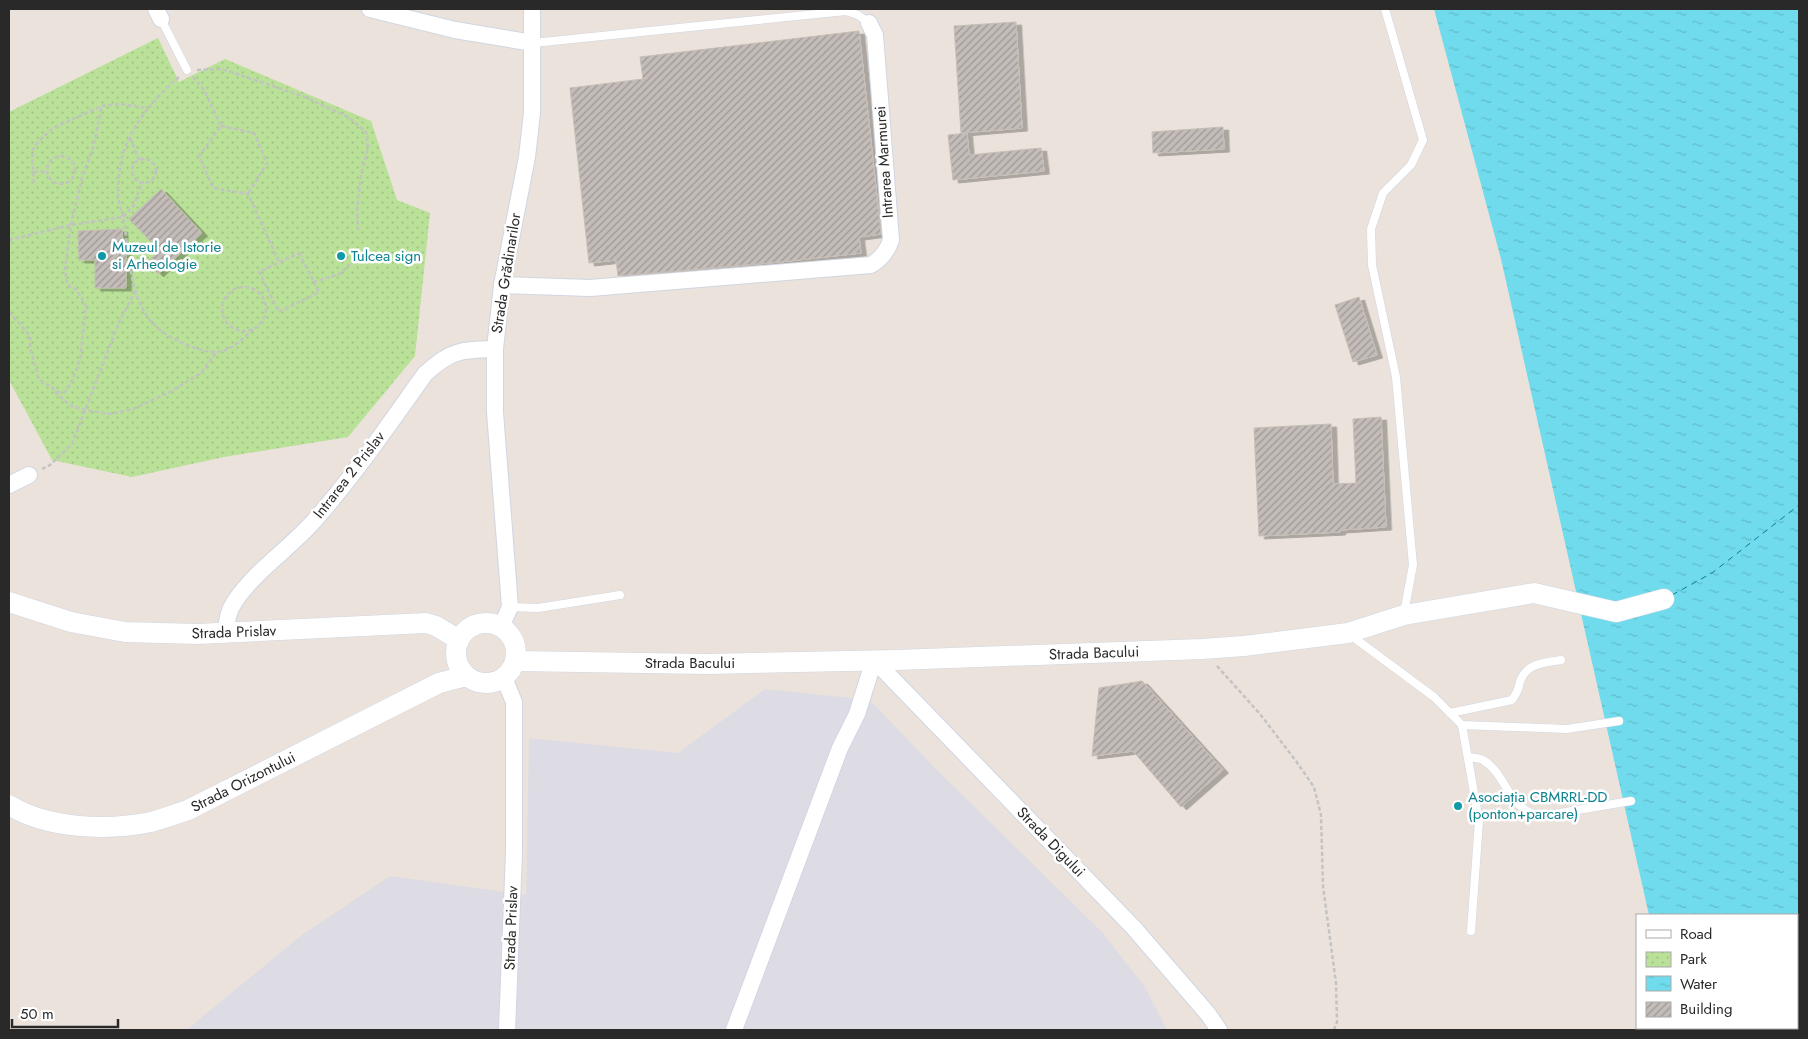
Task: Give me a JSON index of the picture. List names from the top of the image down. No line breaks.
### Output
{"streets":{"street":["Intrarea Marmurei","Strada Grădinarilor","Intrarea 2 Prislav","Strada Prislav","Strada Bacului","Strada Orizontului","Strada Digului"]},"crossings":[["Intrarea Marmurei","Strada Grădinarilor"],["Strada Grădinarilor","Intrarea 2 Prislav"],["Strada Grădinarilor","Strada Prislav"],["Strada Grădinarilor","Strada Bacului"],["Strada Grădinarilor","Strada Orizontului"],["Intrarea 2 Prislav","Strada Prislav"],["Strada Prislav","Strada Bacului"],["Strada Prislav","Strada Orizontului"],["Strada Bacului","Strada Orizontului"],["Strada Bacului","Strada Digului"]],"places":["Muzeul de Istorie si Arheologie","Tulcea sign","Asociația CBMRRL-DD (ponton+parcare)"],"legend":["Road","Park","Water","Building"],"scale_bar":"50 m"}
